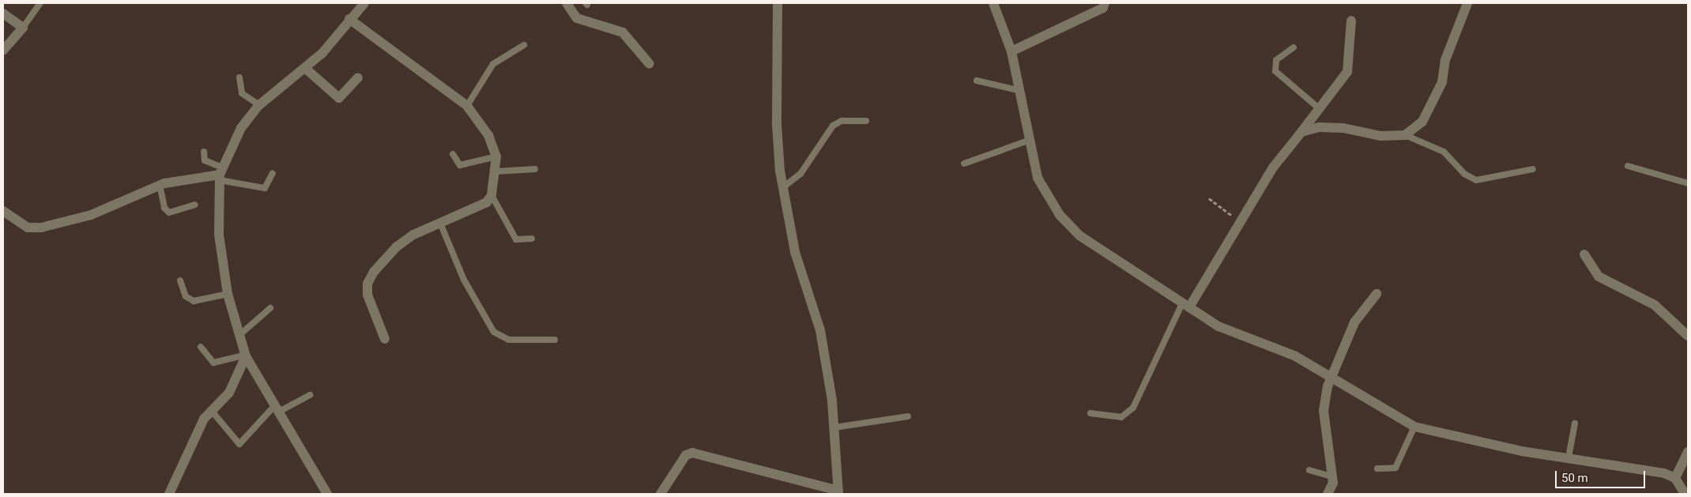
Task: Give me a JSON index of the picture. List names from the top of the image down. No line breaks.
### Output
{"scale_bar":"50 m"}
